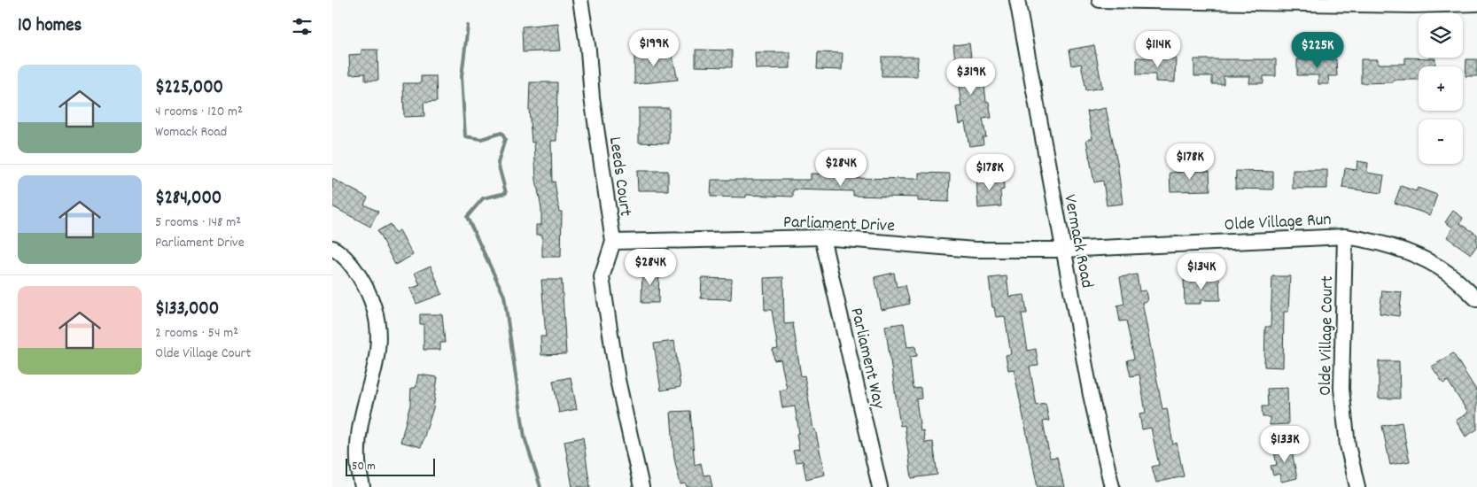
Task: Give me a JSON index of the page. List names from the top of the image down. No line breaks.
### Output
{"streets":{"street":["Leeds Court","Olde Village Run","Parliament Drive","Vermack Road","Olde Village Court","Parliament Way"]},"crossings":[["Leeds Court","Parliament Drive"],["Olde Village Run","Parliament Drive"],["Olde Village Run","Vermack Road"],["Olde Village Run","Olde Village Court"],["Parliament Drive","Vermack Road"],["Parliament Drive","Parliament Way"]],"scale_bar":"50 m","page":{"heading":"10 homes","map_buttons":["+","−"],"price":["$199K","$114K","$225K","$319K","$178K","$284K","$178K","$284K","$134K","$133K"],"list":[{"name":"$225,000","note":"4 rooms · 120 m² · Womack Road"},{"name":"$284,000","note":"5 rooms · 148 m² · Parliament Drive"},{"name":"$133,000","note":"2 rooms · 54 m² · Olde Village Court"}],"scale":"50 m"}}
